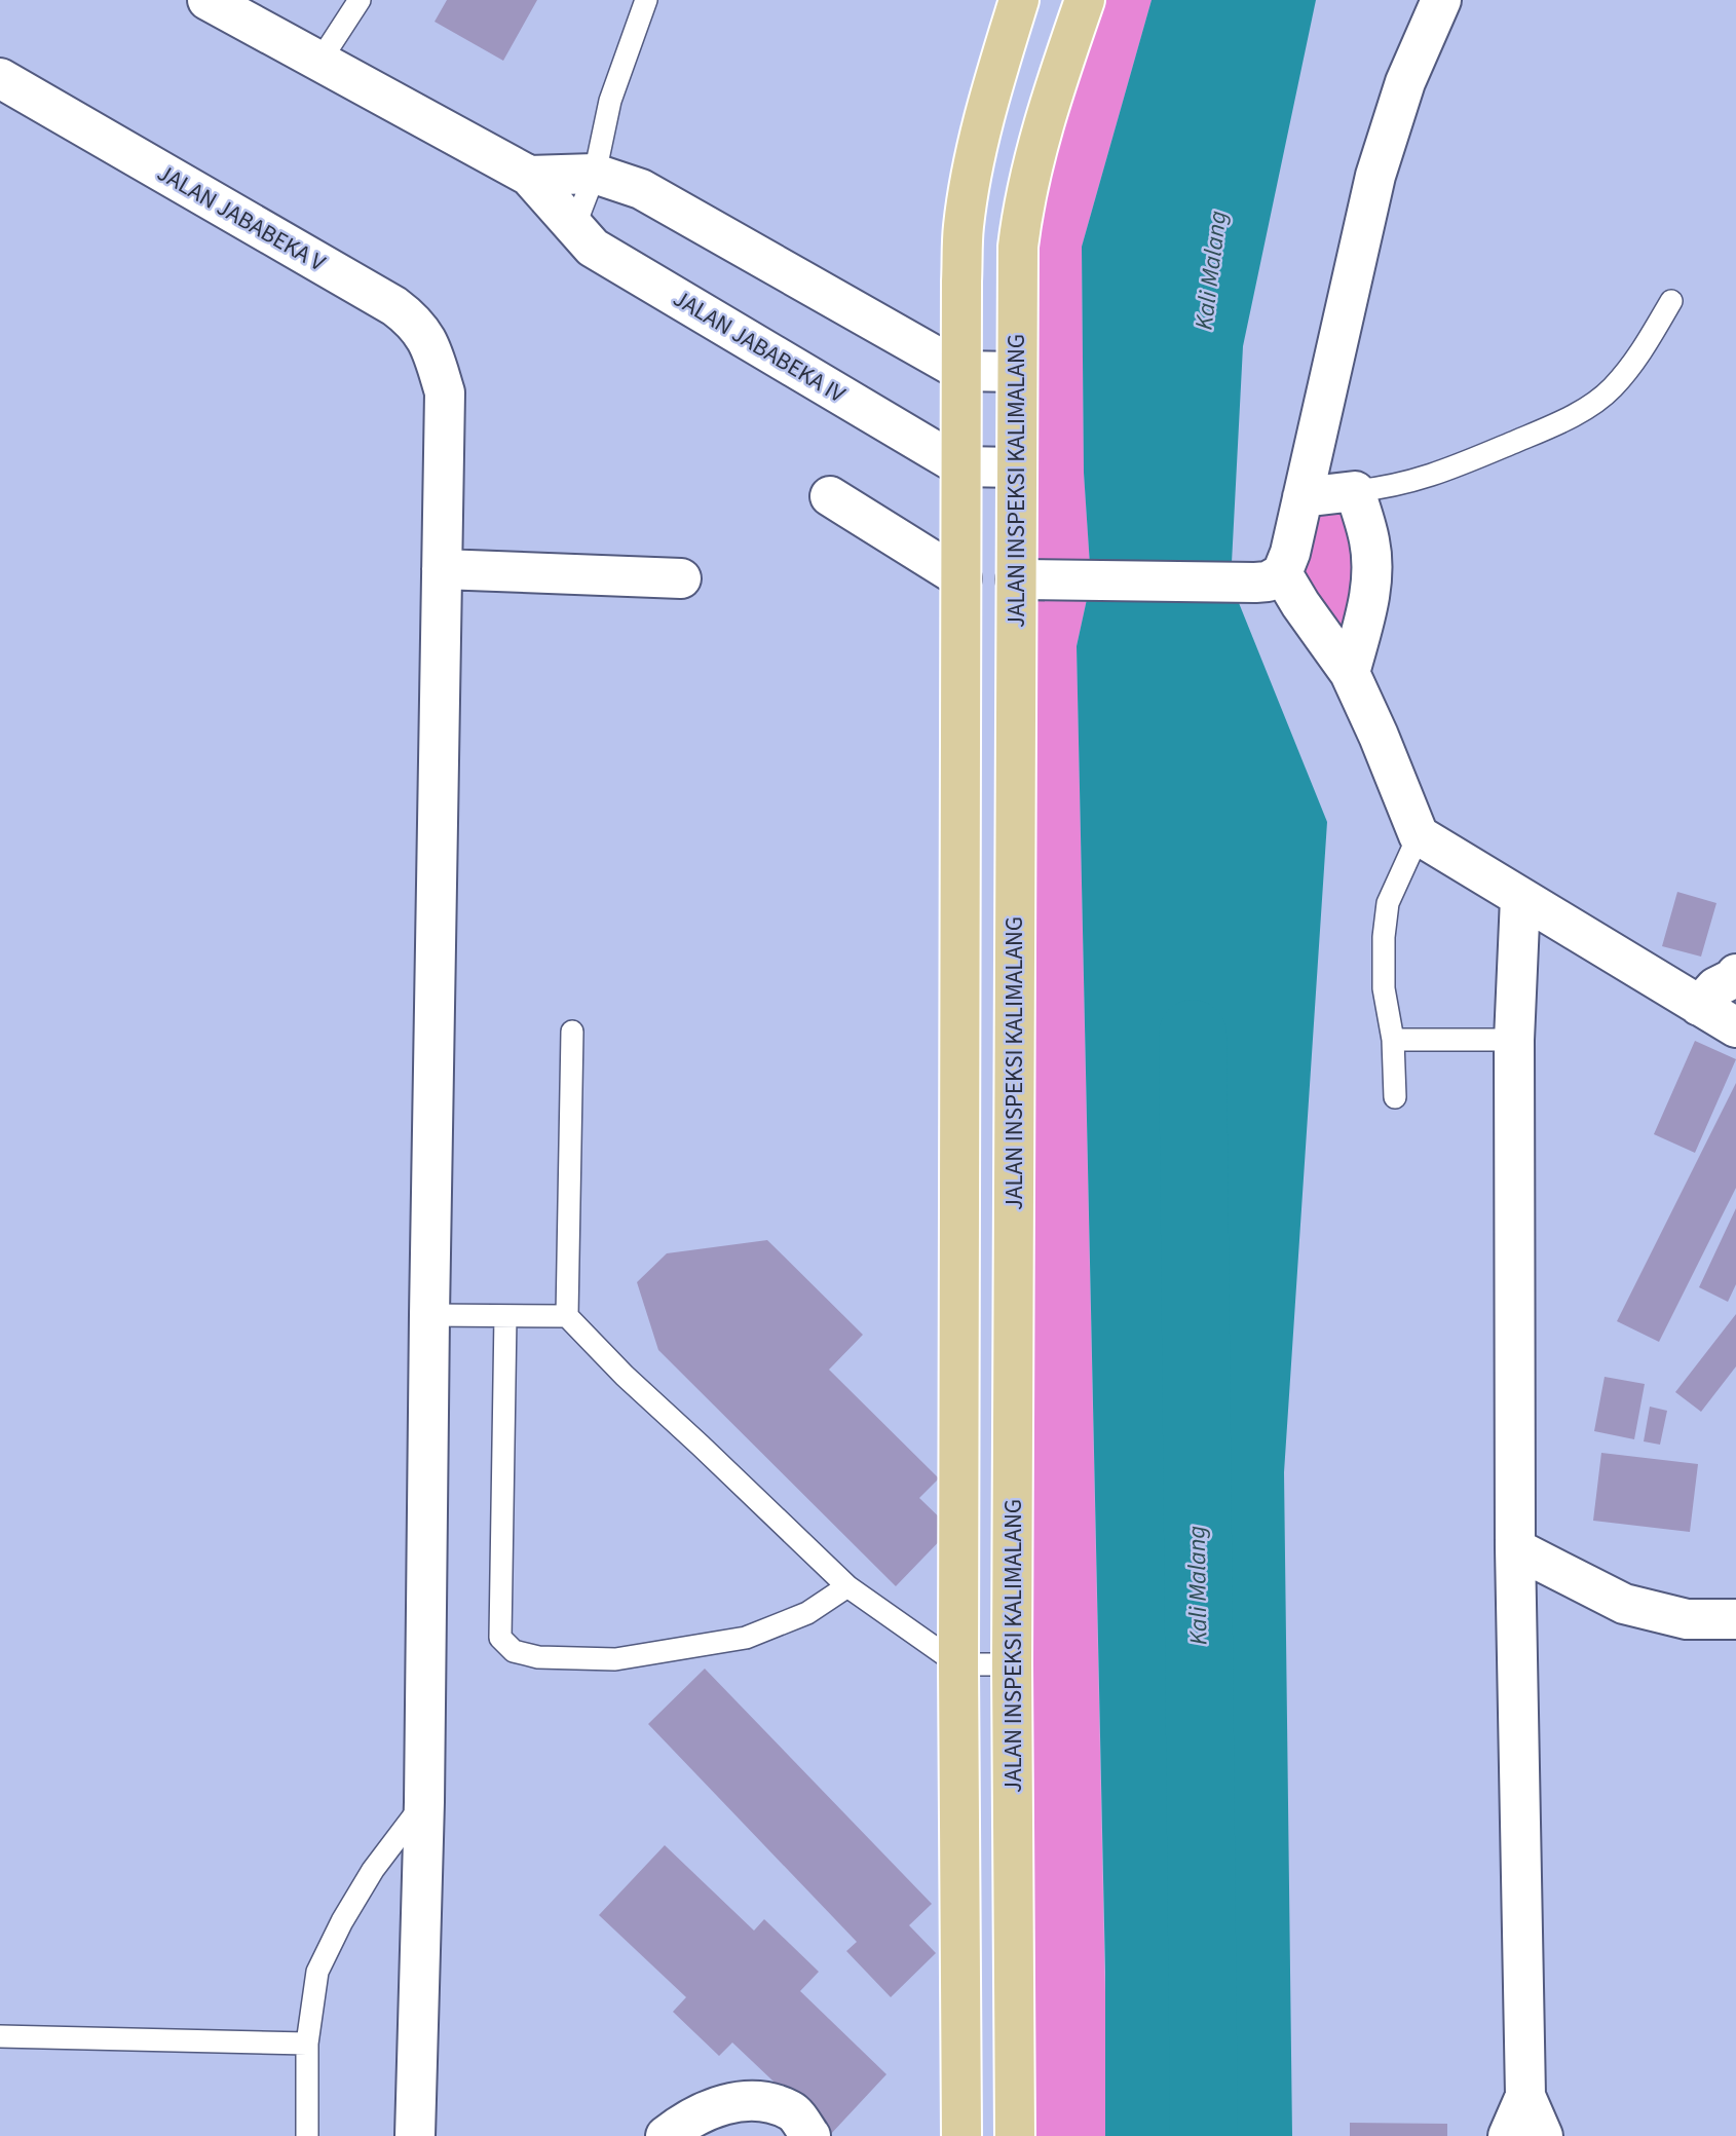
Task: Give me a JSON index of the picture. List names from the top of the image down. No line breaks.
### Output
{"streets":{"main road":["JALAN INSPEKSI KALIMALANG"],"street":["JALAN JABABEKA V","JALAN JABABEKA IV"]},"crossings":[["JALAN JABABEKA IV","JALAN INSPEKSI KALIMALANG"]],"water":["Kali Malang"]}
